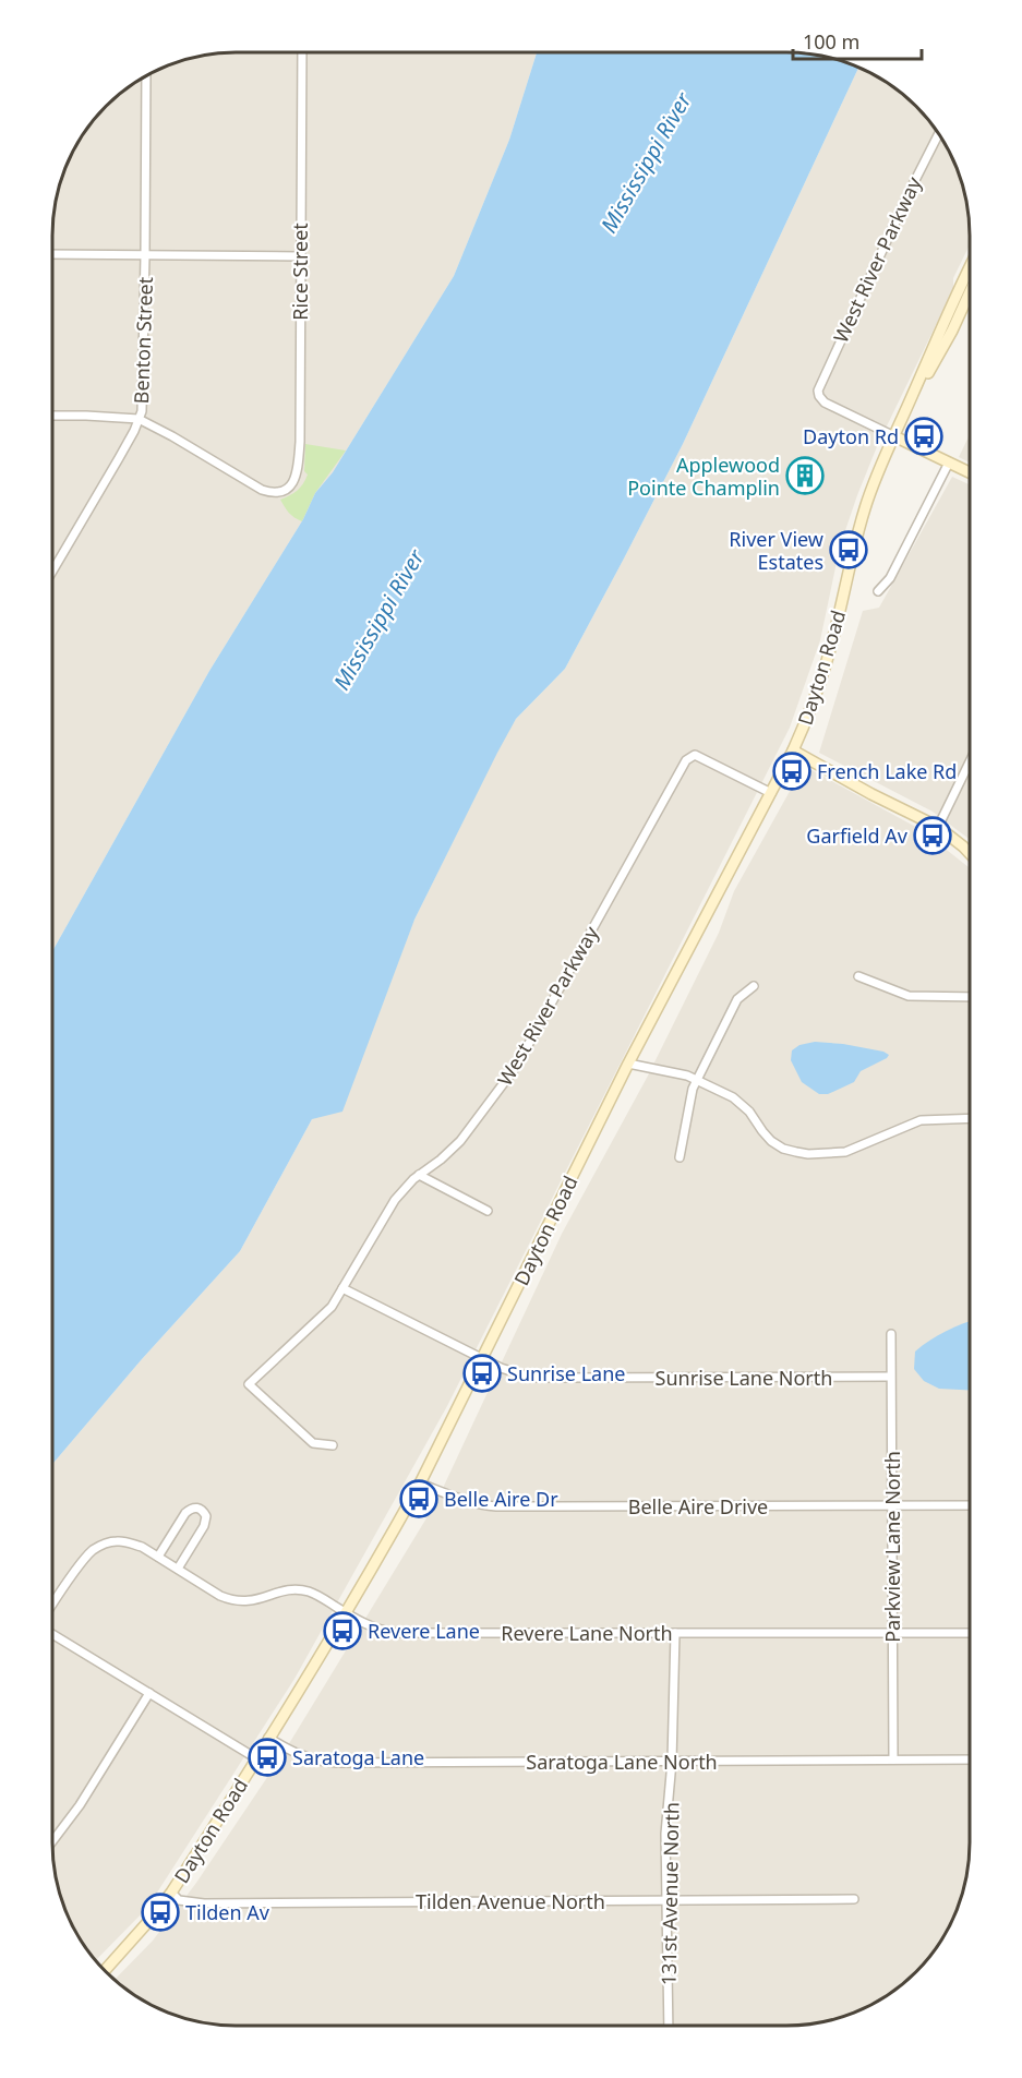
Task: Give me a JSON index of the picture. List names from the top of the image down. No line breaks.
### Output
{"streets":{"main road":["Dayton Road"],"street":["West River Parkway","Rice Street","Benton Street","Sunrise Lane North","Belle Aire Drive","Parkview Lane North","Revere Lane North","Saratoga Lane North","131st Avenue North","Tilden Avenue North"]},"crossings":[["West River Parkway","Dayton Road"],["West River Parkway","Sunrise Lane North"],["Rice Street","Benton Street"],["Dayton Road","Sunrise Lane North"],["Dayton Road","Belle Aire Drive"],["Dayton Road","Revere Lane North"],["Dayton Road","Saratoga Lane North"],["Dayton Road","Tilden Avenue North"],["Sunrise Lane North","Parkview Lane North"],["Belle Aire Drive","Parkview Lane North"],["Parkview Lane North","Revere Lane North"],["Parkview Lane North","Saratoga Lane North"],["Revere Lane North","131st Avenue North"],["Saratoga Lane North","131st Avenue North"],["131st Avenue North","Tilden Avenue North"]],"water":["Mississippi River"],"places":{"bus stop":["Dayton Rd","River View Estates","French Lake Rd","Garfield Av","Sunrise Lane","Belle Aire Dr","Revere Lane","Saratoga Lane","Tilden Av"],"building":["Applewood Pointe Champlin"]},"scale_bar":"100 m"}
